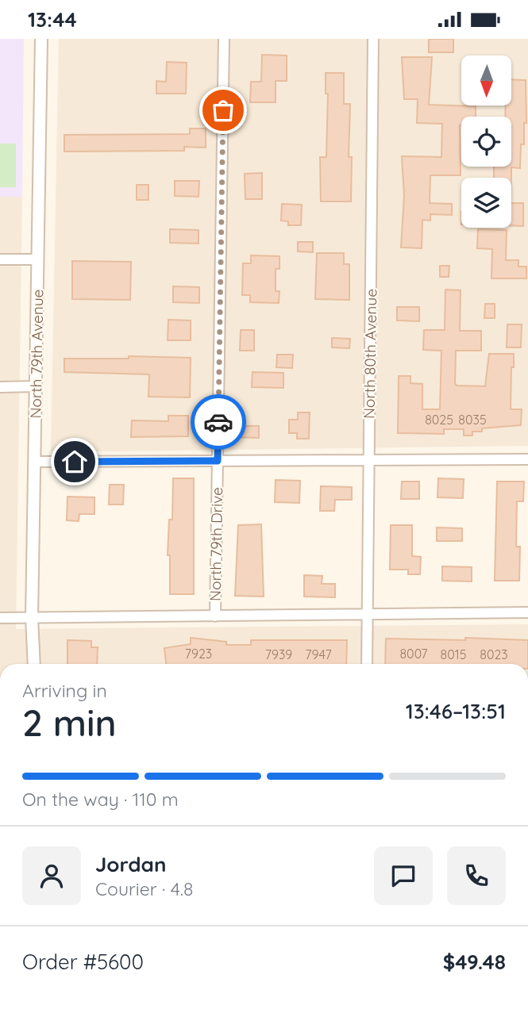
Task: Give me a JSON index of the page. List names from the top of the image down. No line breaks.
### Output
{"streets":{"street":["North 79th Avenue","North 80th Avenue","North 79th Drive"]},"house_numbers":["8025","8035","7923","8007","7939","7947","8015","8023"],"north":"bottom","page":{"status":"13:44","heading":["2 min","Arriving in","13:46–13:51"],"panel":["Jordan","Courier · 4.8","Order #5600","$49.48"],"bar":"On the way · 110 m"}}
